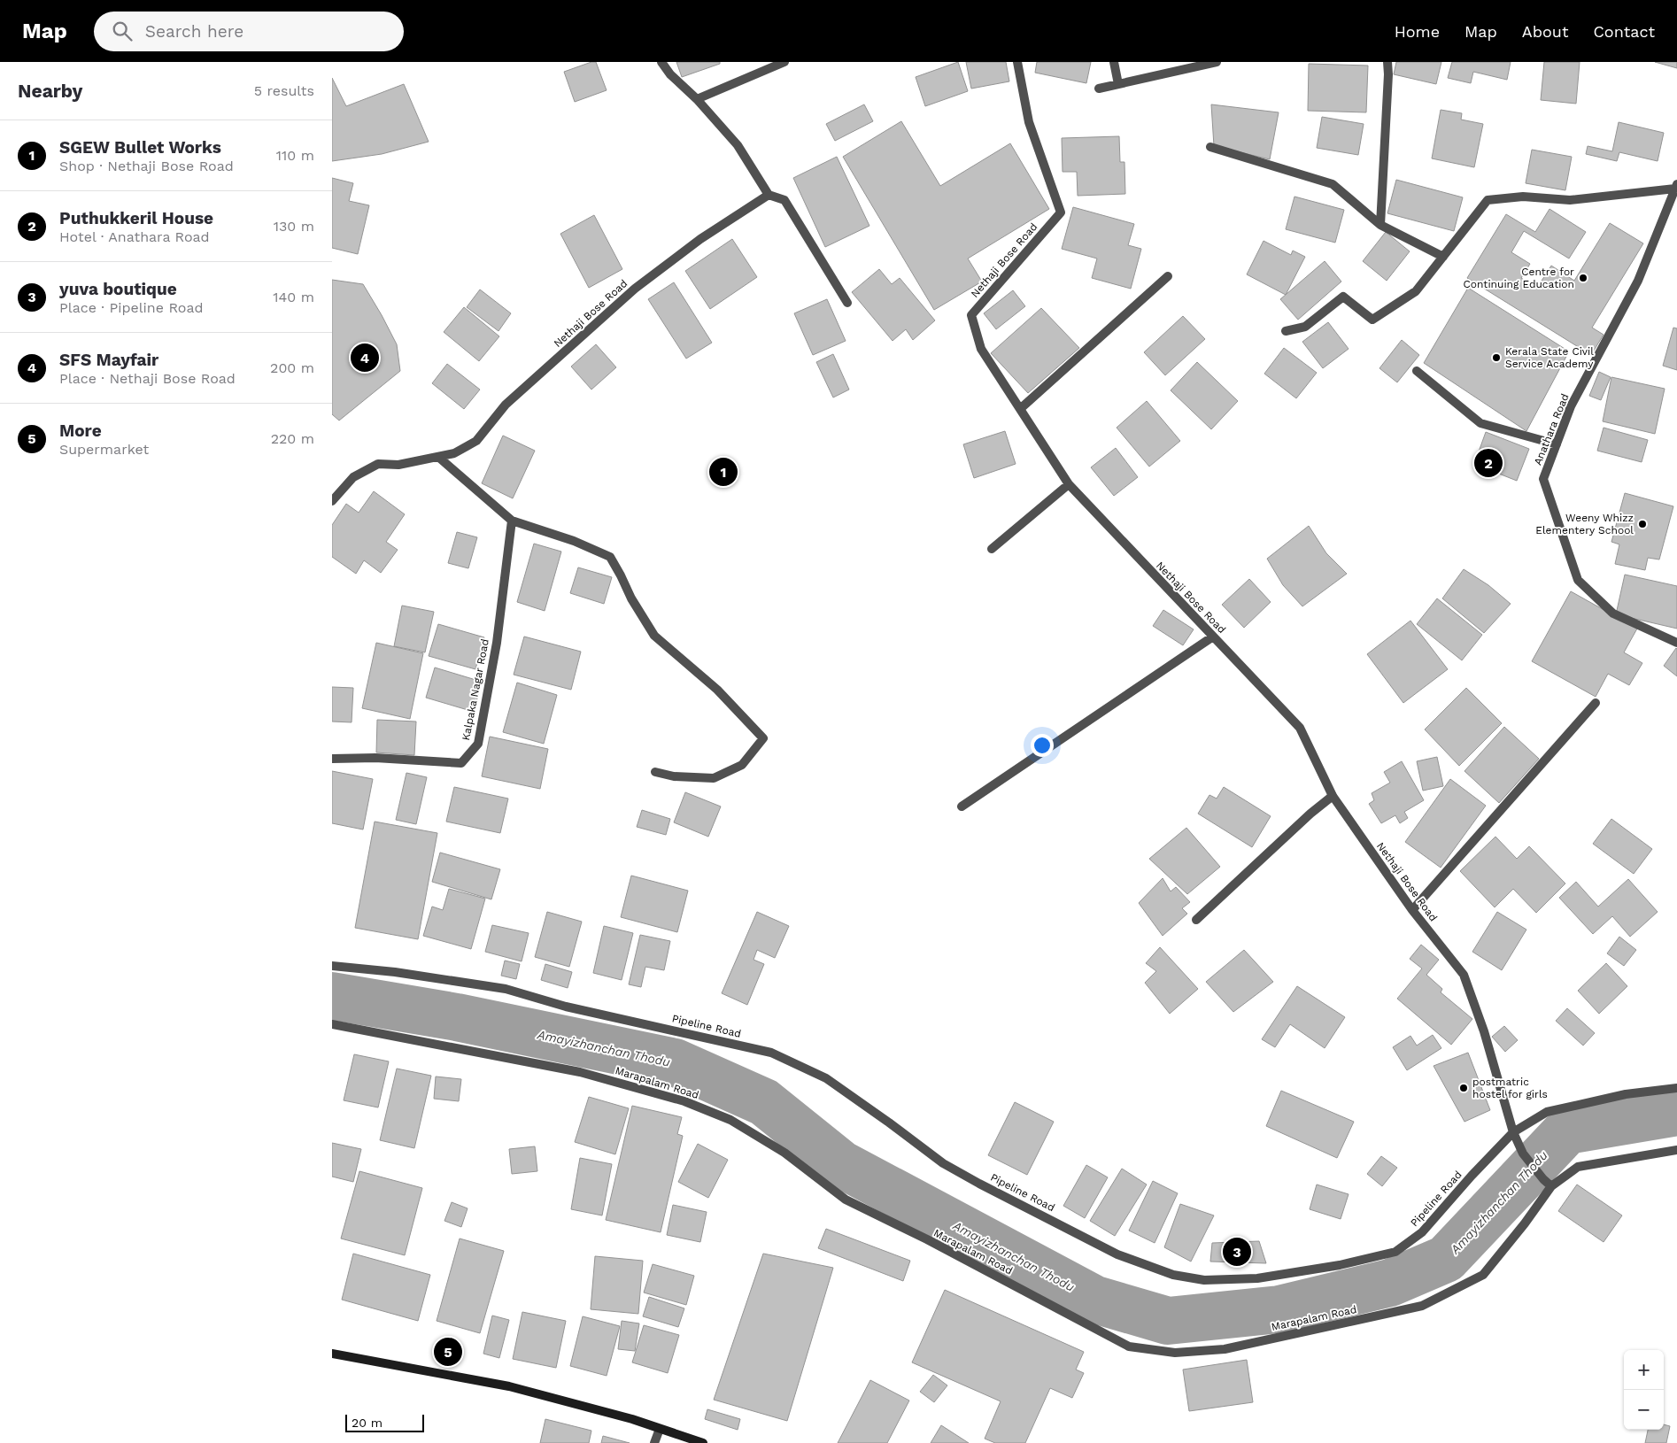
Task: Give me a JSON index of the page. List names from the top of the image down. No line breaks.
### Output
{"streets":{"street":["Nethaji Bose Road","Anathara Road","Kalpaka Nagar Road","Pipeline Road","Marapalam Road"]},"crossings":[["Nethaji Bose Road","Pipeline Road"],["Nethaji Bose Road","Marapalam Road"]],"water":["Amayizhanchan Thodu"],"places":["Centre for Continuing Education","Kerala State Civil Service Academy","Weeny Whizz Elementery School","postmatric hostel for girls"],"scale_bar":"20 m","page":{"header":"Map","search":"Search here","nav":["Home","Map","About","Contact"],"heading":["Nearby","5 results"],"list":[{"mark":"1","name":"SGEW Bullet Works","note":"Shop · Nethaji Bose Road","value":"110 m"},{"mark":"2","name":"Puthukkeril House","note":"Hotel · Anathara Road","value":"130 m"},{"mark":"3","name":"yuva boutique","note":"Place · Pipeline Road","value":"140 m"},{"mark":"4","name":"SFS Mayfair","note":"Place · Nethaji Bose Road","value":"200 m"},{"mark":"5","name":"More","note":"Supermarket","value":"220 m"}],"pins":["4","2","1","3","5"],"map_buttons":["+","−"],"scale":"20 m"}}
